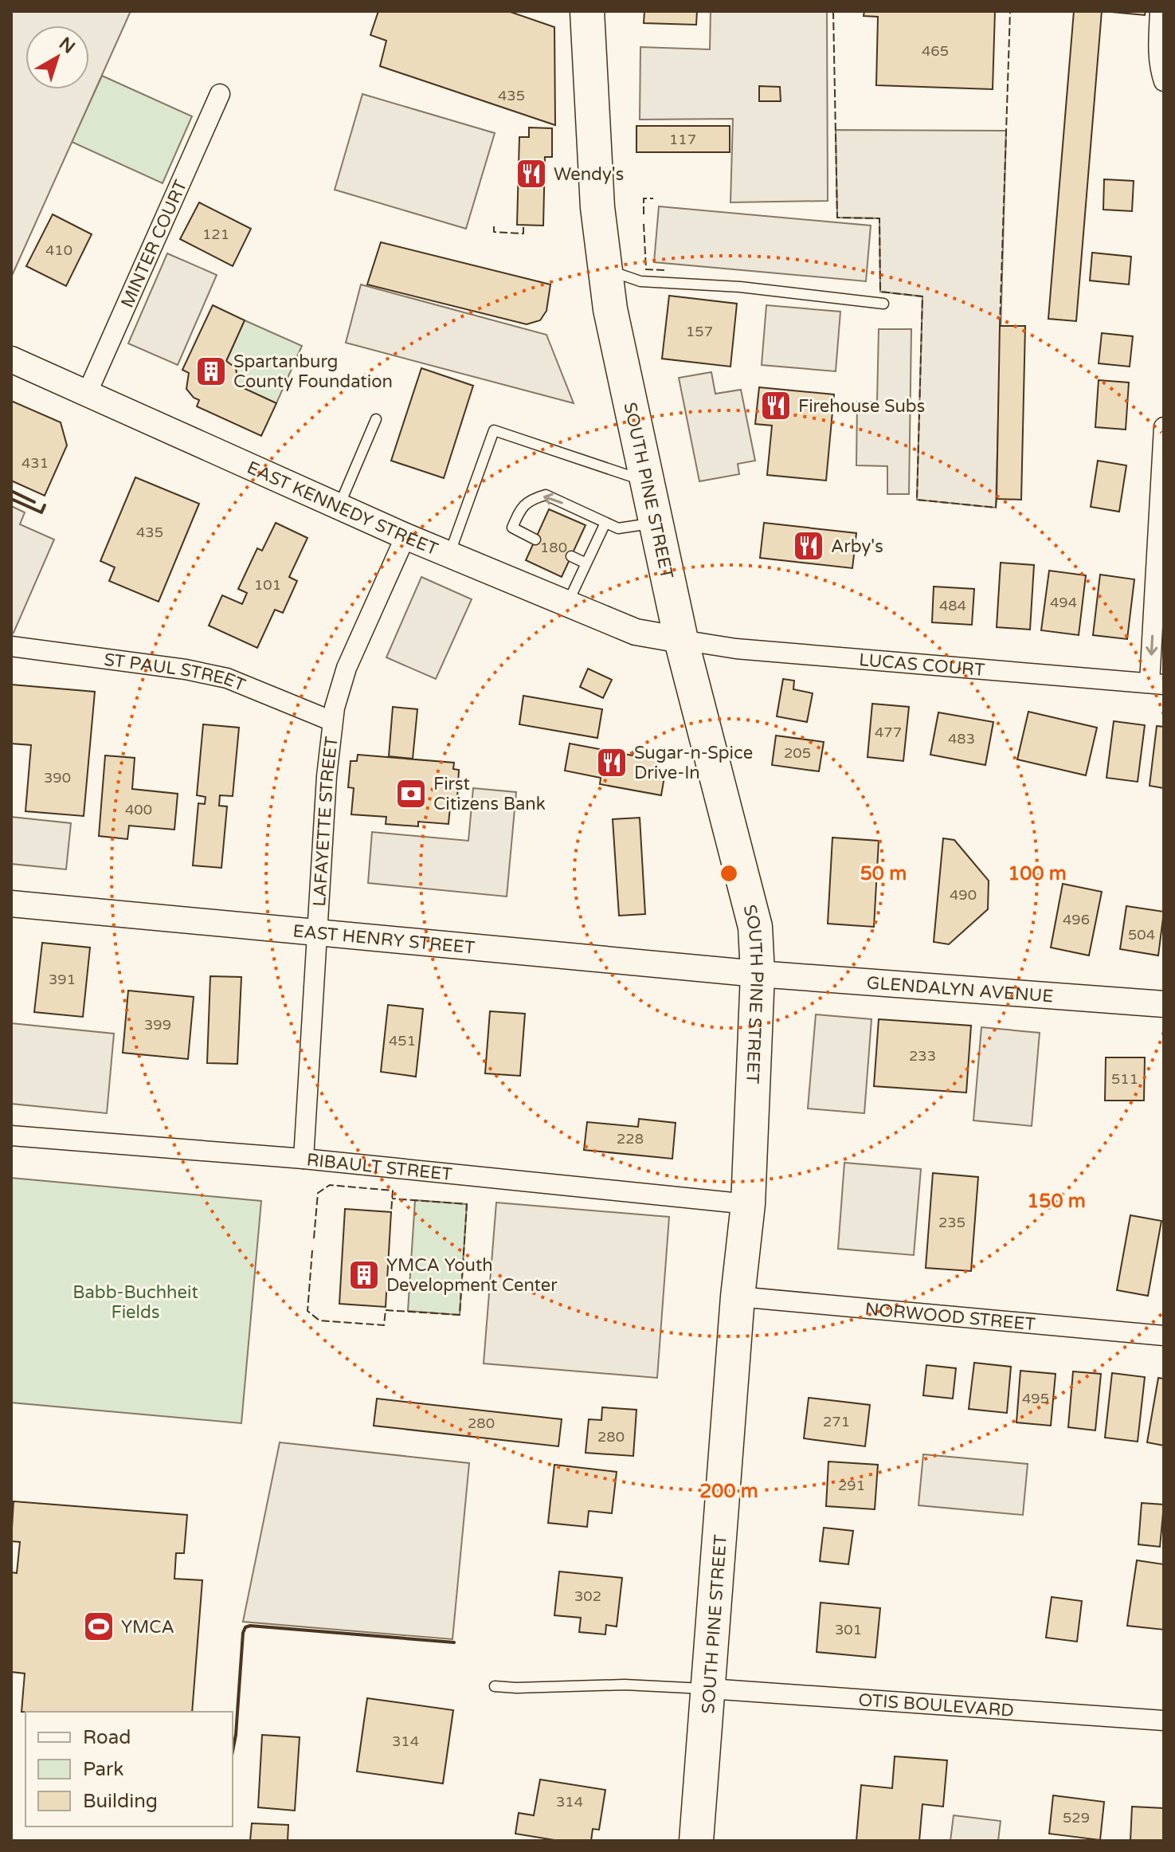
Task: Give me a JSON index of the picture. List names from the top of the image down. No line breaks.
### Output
{"streets":{"highway":["SOUTH PINE STREET"],"street":["MINTER COURT","EAST KENNEDY STREET","LUCAS COURT","ST PAUL STREET","LAFAYETTE STREET","EAST HENRY STREET","GLENDALYN AVENUE","RIBAULT STREET","NORWOOD STREET","OTIS BOULEVARD"]},"crossings":[["MINTER COURT","EAST KENNEDY STREET"],["SOUTH PINE STREET","EAST KENNEDY STREET"],["SOUTH PINE STREET","LUCAS COURT"],["SOUTH PINE STREET","EAST HENRY STREET"],["SOUTH PINE STREET","GLENDALYN AVENUE"],["SOUTH PINE STREET","RIBAULT STREET"],["SOUTH PINE STREET","NORWOOD STREET"],["SOUTH PINE STREET","OTIS BOULEVARD"],["EAST KENNEDY STREET","LUCAS COURT"],["EAST KENNEDY STREET","LAFAYETTE STREET"],["ST PAUL STREET","LAFAYETTE STREET"],["LAFAYETTE STREET","EAST HENRY STREET"],["LAFAYETTE STREET","RIBAULT STREET"],["EAST HENRY STREET","GLENDALYN AVENUE"]],"parks":["Babb-Buchheit Fields"],"places":{"restaurant":["Wendy's","Firehouse Subs","Arby's","Sugar-n-Spice Drive-In"],"building":["Spartanburg County Foundation","YMCA Youth Development Center"],"bank":["First Citizens Bank"],"sports":["YMCA"]},"house_numbers":["465","435","117","121","410","157","431","435","180","101","494","484","477","483","205","390","400","490","496","504","391","399","451","233","511","228","235","495","271","280","280","291","302","301","314","314","529"],"legend":["Road","Park","Building"],"north":"top right","rings":["50 m","100 m","150 m","200 m"]}
